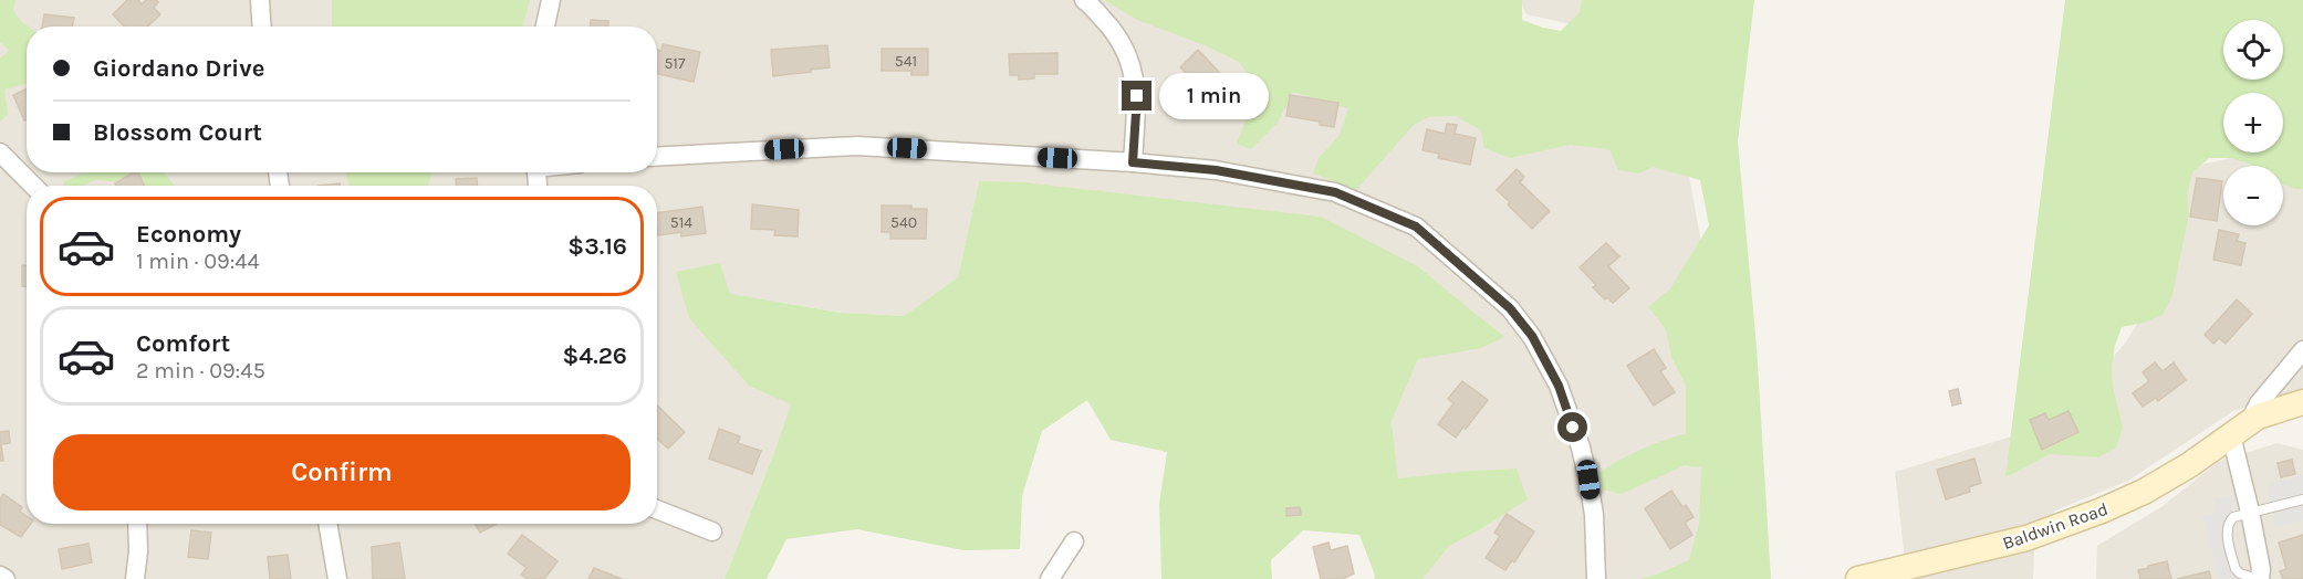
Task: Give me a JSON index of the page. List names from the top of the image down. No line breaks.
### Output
{"streets":{"street":["Baldwin Road"]},"house_numbers":["541","517","514","540"],"page":{"map_buttons":["+","−"],"banner":["Giordano Drive","Blossom Court"],"bubble":"1 min","list":[{"name":"Economy","note":"1 min · 09:44","value":"$3.16"},{"name":"Comfort","note":"2 min · 09:45","value":"$4.26"}],"buttons":"Confirm"}}
